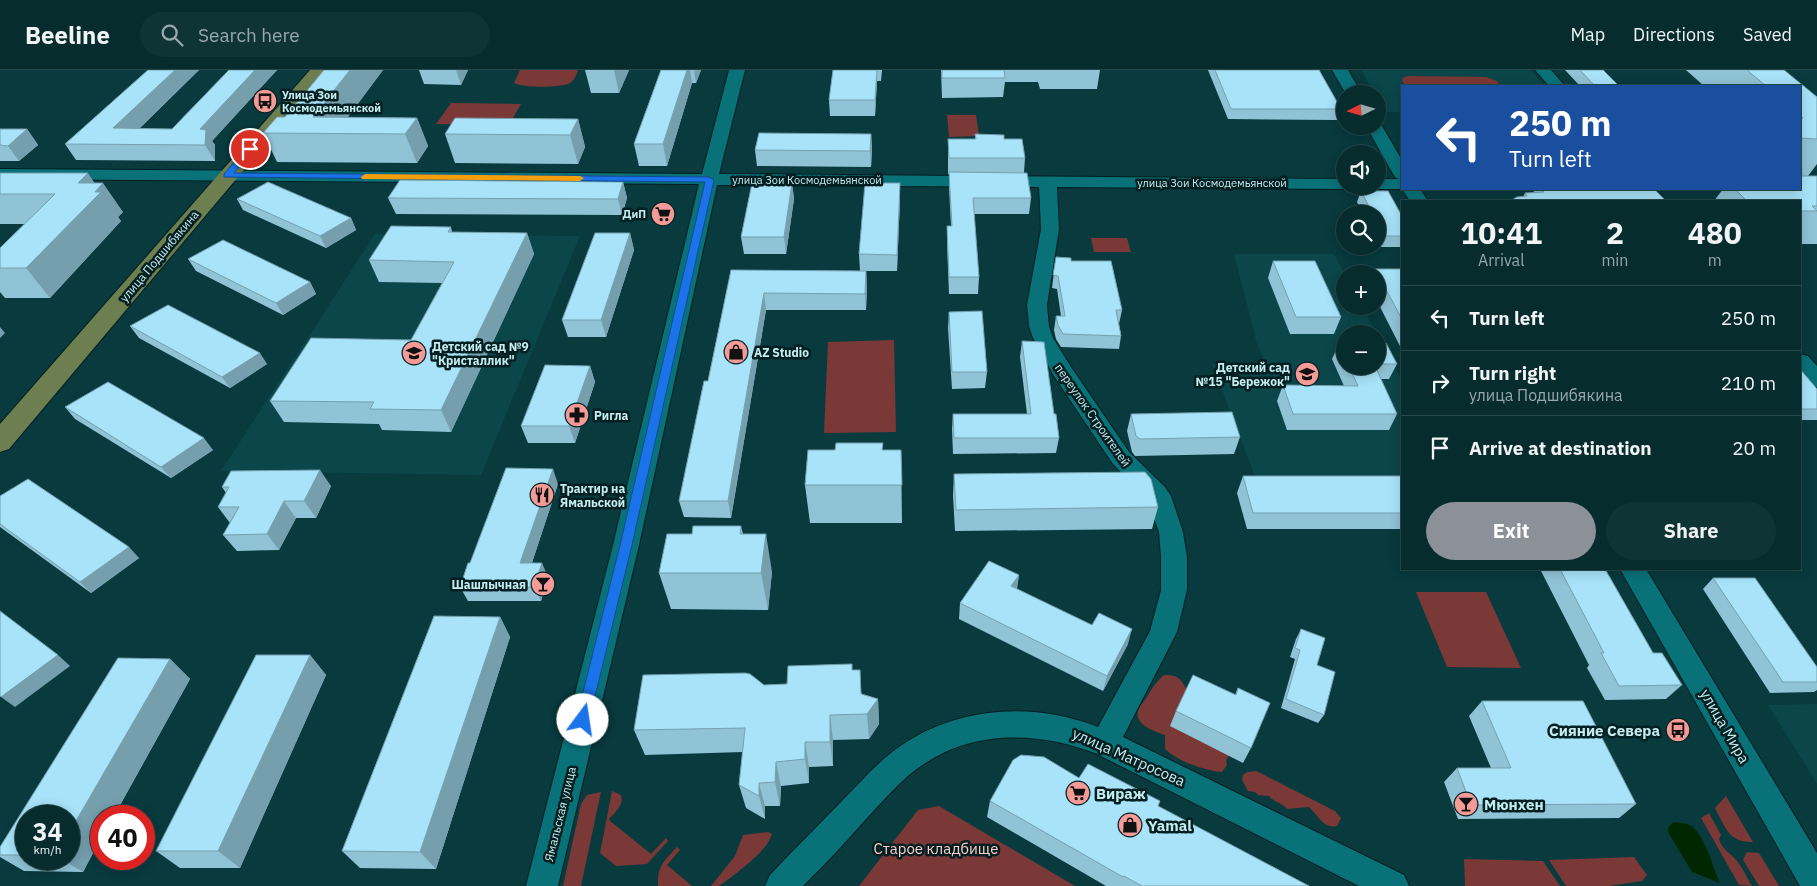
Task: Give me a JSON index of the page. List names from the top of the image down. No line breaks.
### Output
{"streets":{"main road":["улица Подшибякина"],"street":["улица Зои Космодемьянской","переулок Строителей","улица Мира","улица Матросова","Ямальская улица"]},"crossings":[["улица Зои Космодемьянской","улица Подшибякина"],["улица Зои Космодемьянской","переулок Строителей"],["улица Зои Космодемьянской","Ямальская улица"],["переулок Строителей","улица Матросова"]],"parks":["Старое кладбище"],"places":{"bus stop":["Улица Зои Космодемьянской","Сияние Cевера"],"supermarket":["ДиП","Вираж"],"shop":["AZ Studio","Yamal"],"school or university":["Детский сад №9 \"Кристаллик\"","Детский сад №15 \"Бережок\""],"pharmacy":["Ригла"],"restaurant":["Трактир на Ямальской"],"bar":["Шашлычная","Мюнхен"]},"north":"left","page":{"header":"Beeline","search":"Search here","nav":["Map","Directions","Saved"],"map_buttons":["+","−"],"turn":["250 m","Turn left"],"eta":["10:41","Arrival","2","min","480","m"],"list":[{"name":"Turn left","value":"250 m"},{"name":"Turn right","note":"улица Подшибякина","value":"210 m"},{"name":"Arrive at destination","value":"20 m"}],"buttons":["Exit","Share"],"speed":"34 km/h","limit":"40"}}
